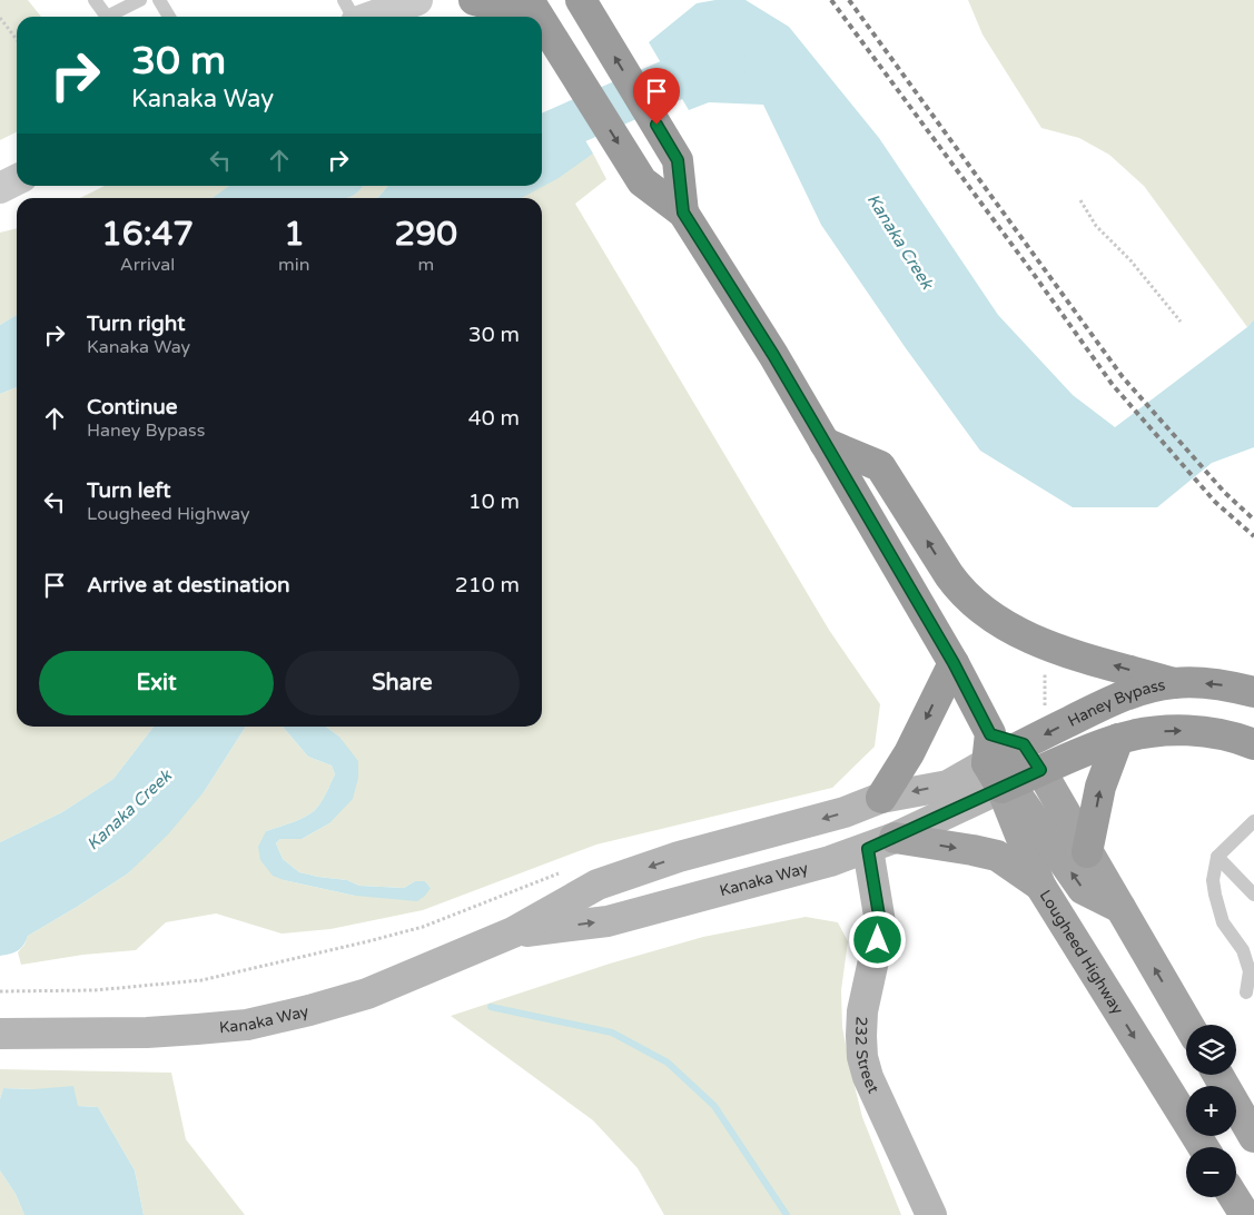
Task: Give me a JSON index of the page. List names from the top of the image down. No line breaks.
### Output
{"streets":{"highway":["Haney Bypass","Lougheed Highway"],"main road":["Kanaka Way","232 Street"]},"crossings":[["Haney Bypass","Kanaka Way"],["Haney Bypass","Lougheed Highway"],["Kanaka Way","Lougheed Highway"],["Kanaka Way","232 Street"]],"water":["Kanaka Creek"],"page":{"turn":["30 m","Kanaka Way"],"eta":["16:47","Arrival","1","min","290","m"],"list":[{"name":"Turn right","note":"Kanaka Way","value":"30 m"},{"name":"Continue","note":"Haney Bypass","value":"40 m"},{"name":"Turn left","note":"Lougheed Highway","value":"10 m"},{"name":"Arrive at destination","value":"210 m"}],"buttons":["Exit","Share"],"map_buttons":["+","−"]}}
